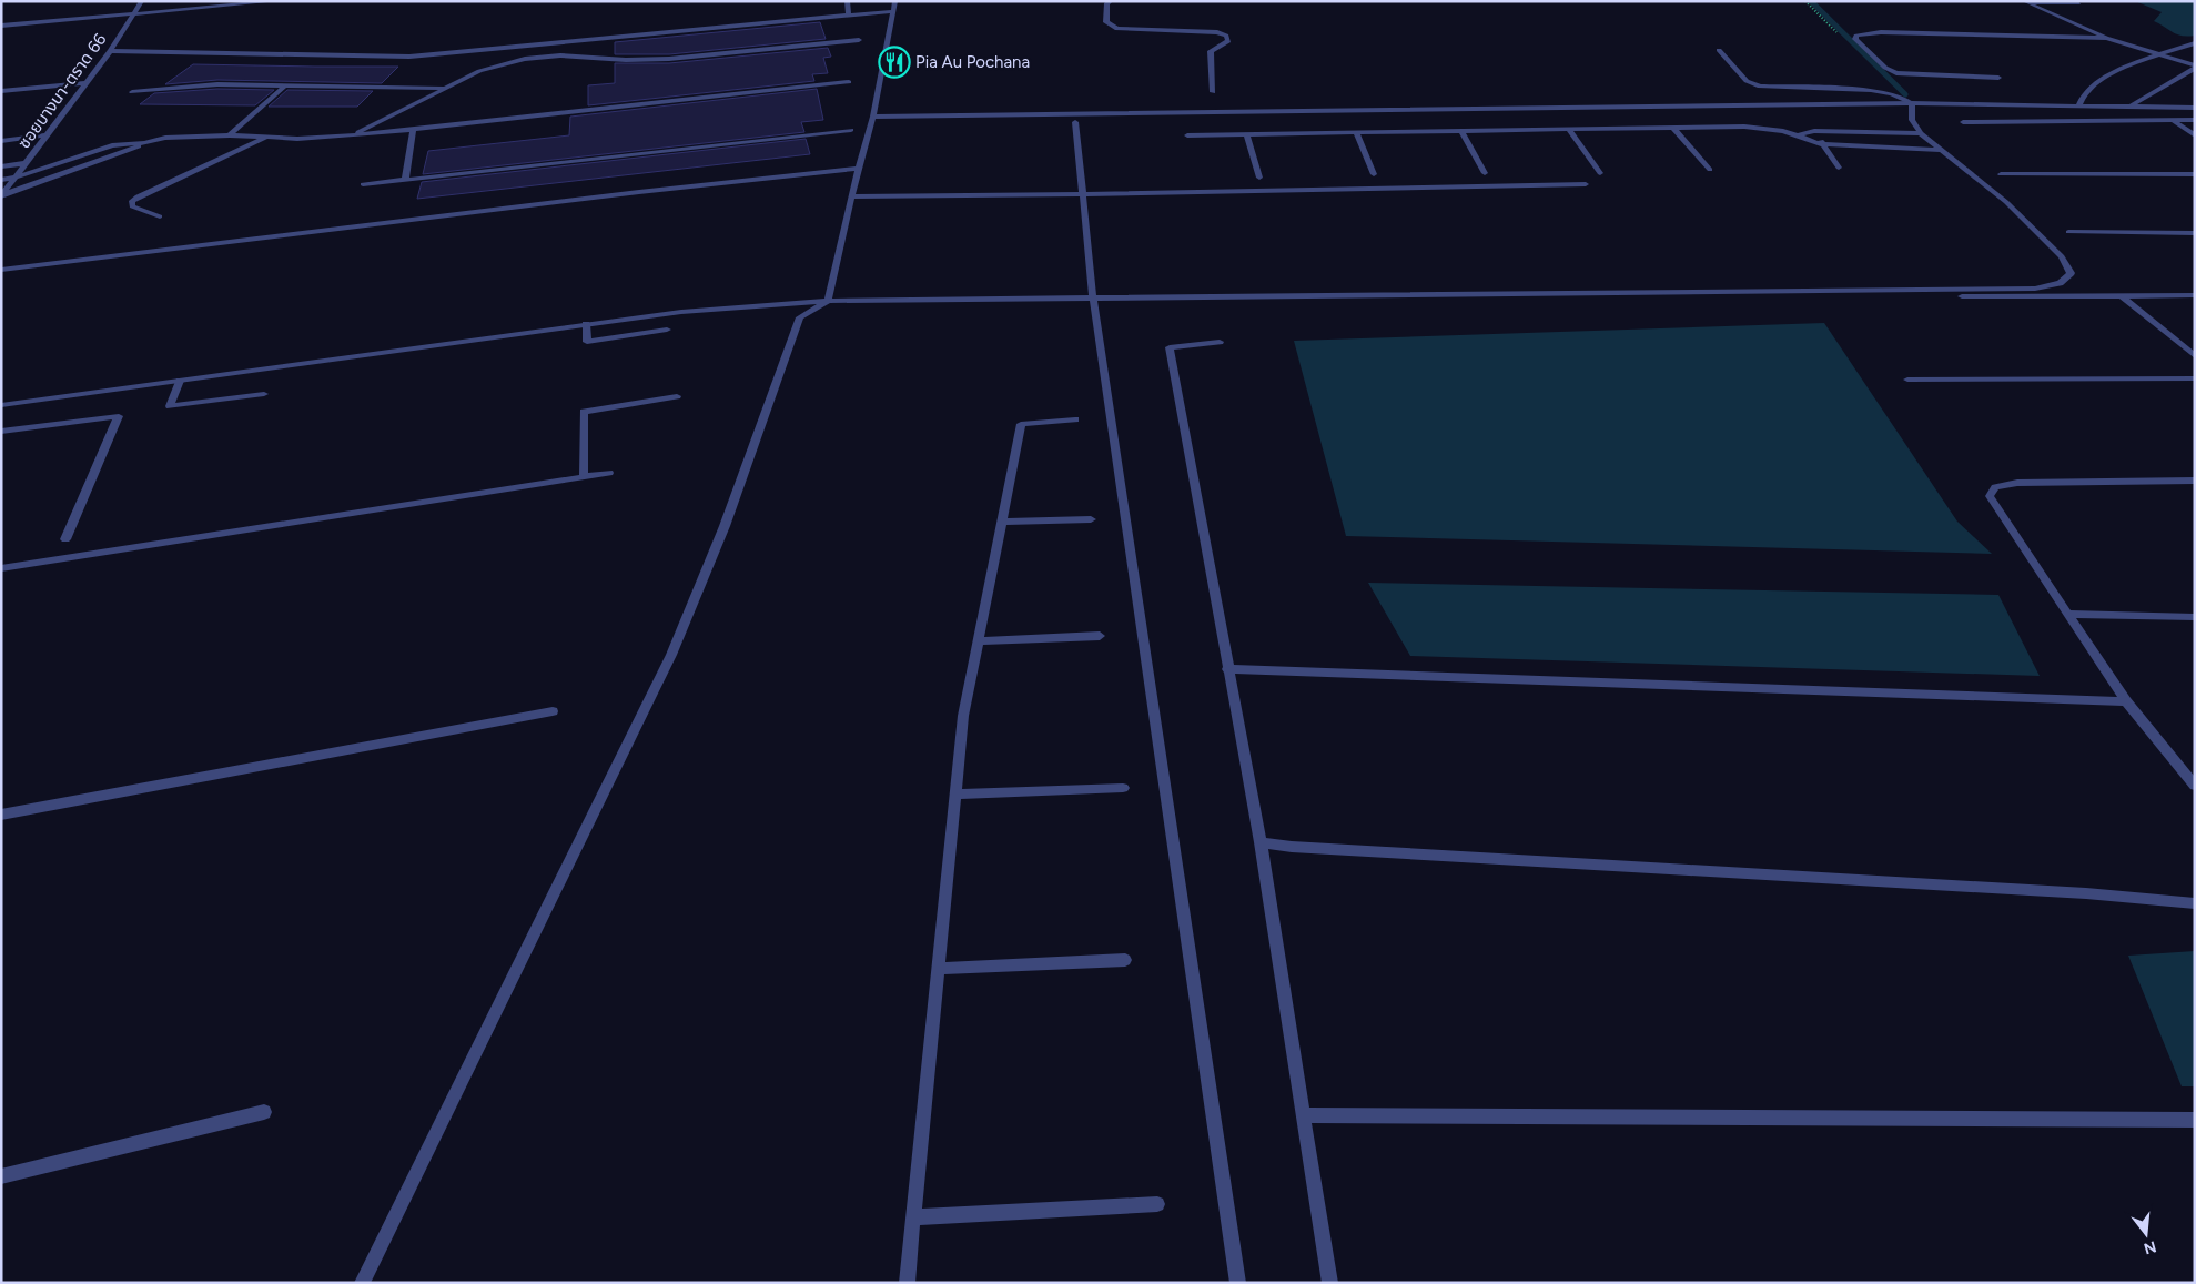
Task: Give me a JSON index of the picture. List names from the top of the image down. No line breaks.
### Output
{"streets":{"street":["ซอยบางนา-ตราด 66"]},"places":{"restaurant":["Pia Au Pochana"]},"north":"bottom"}
